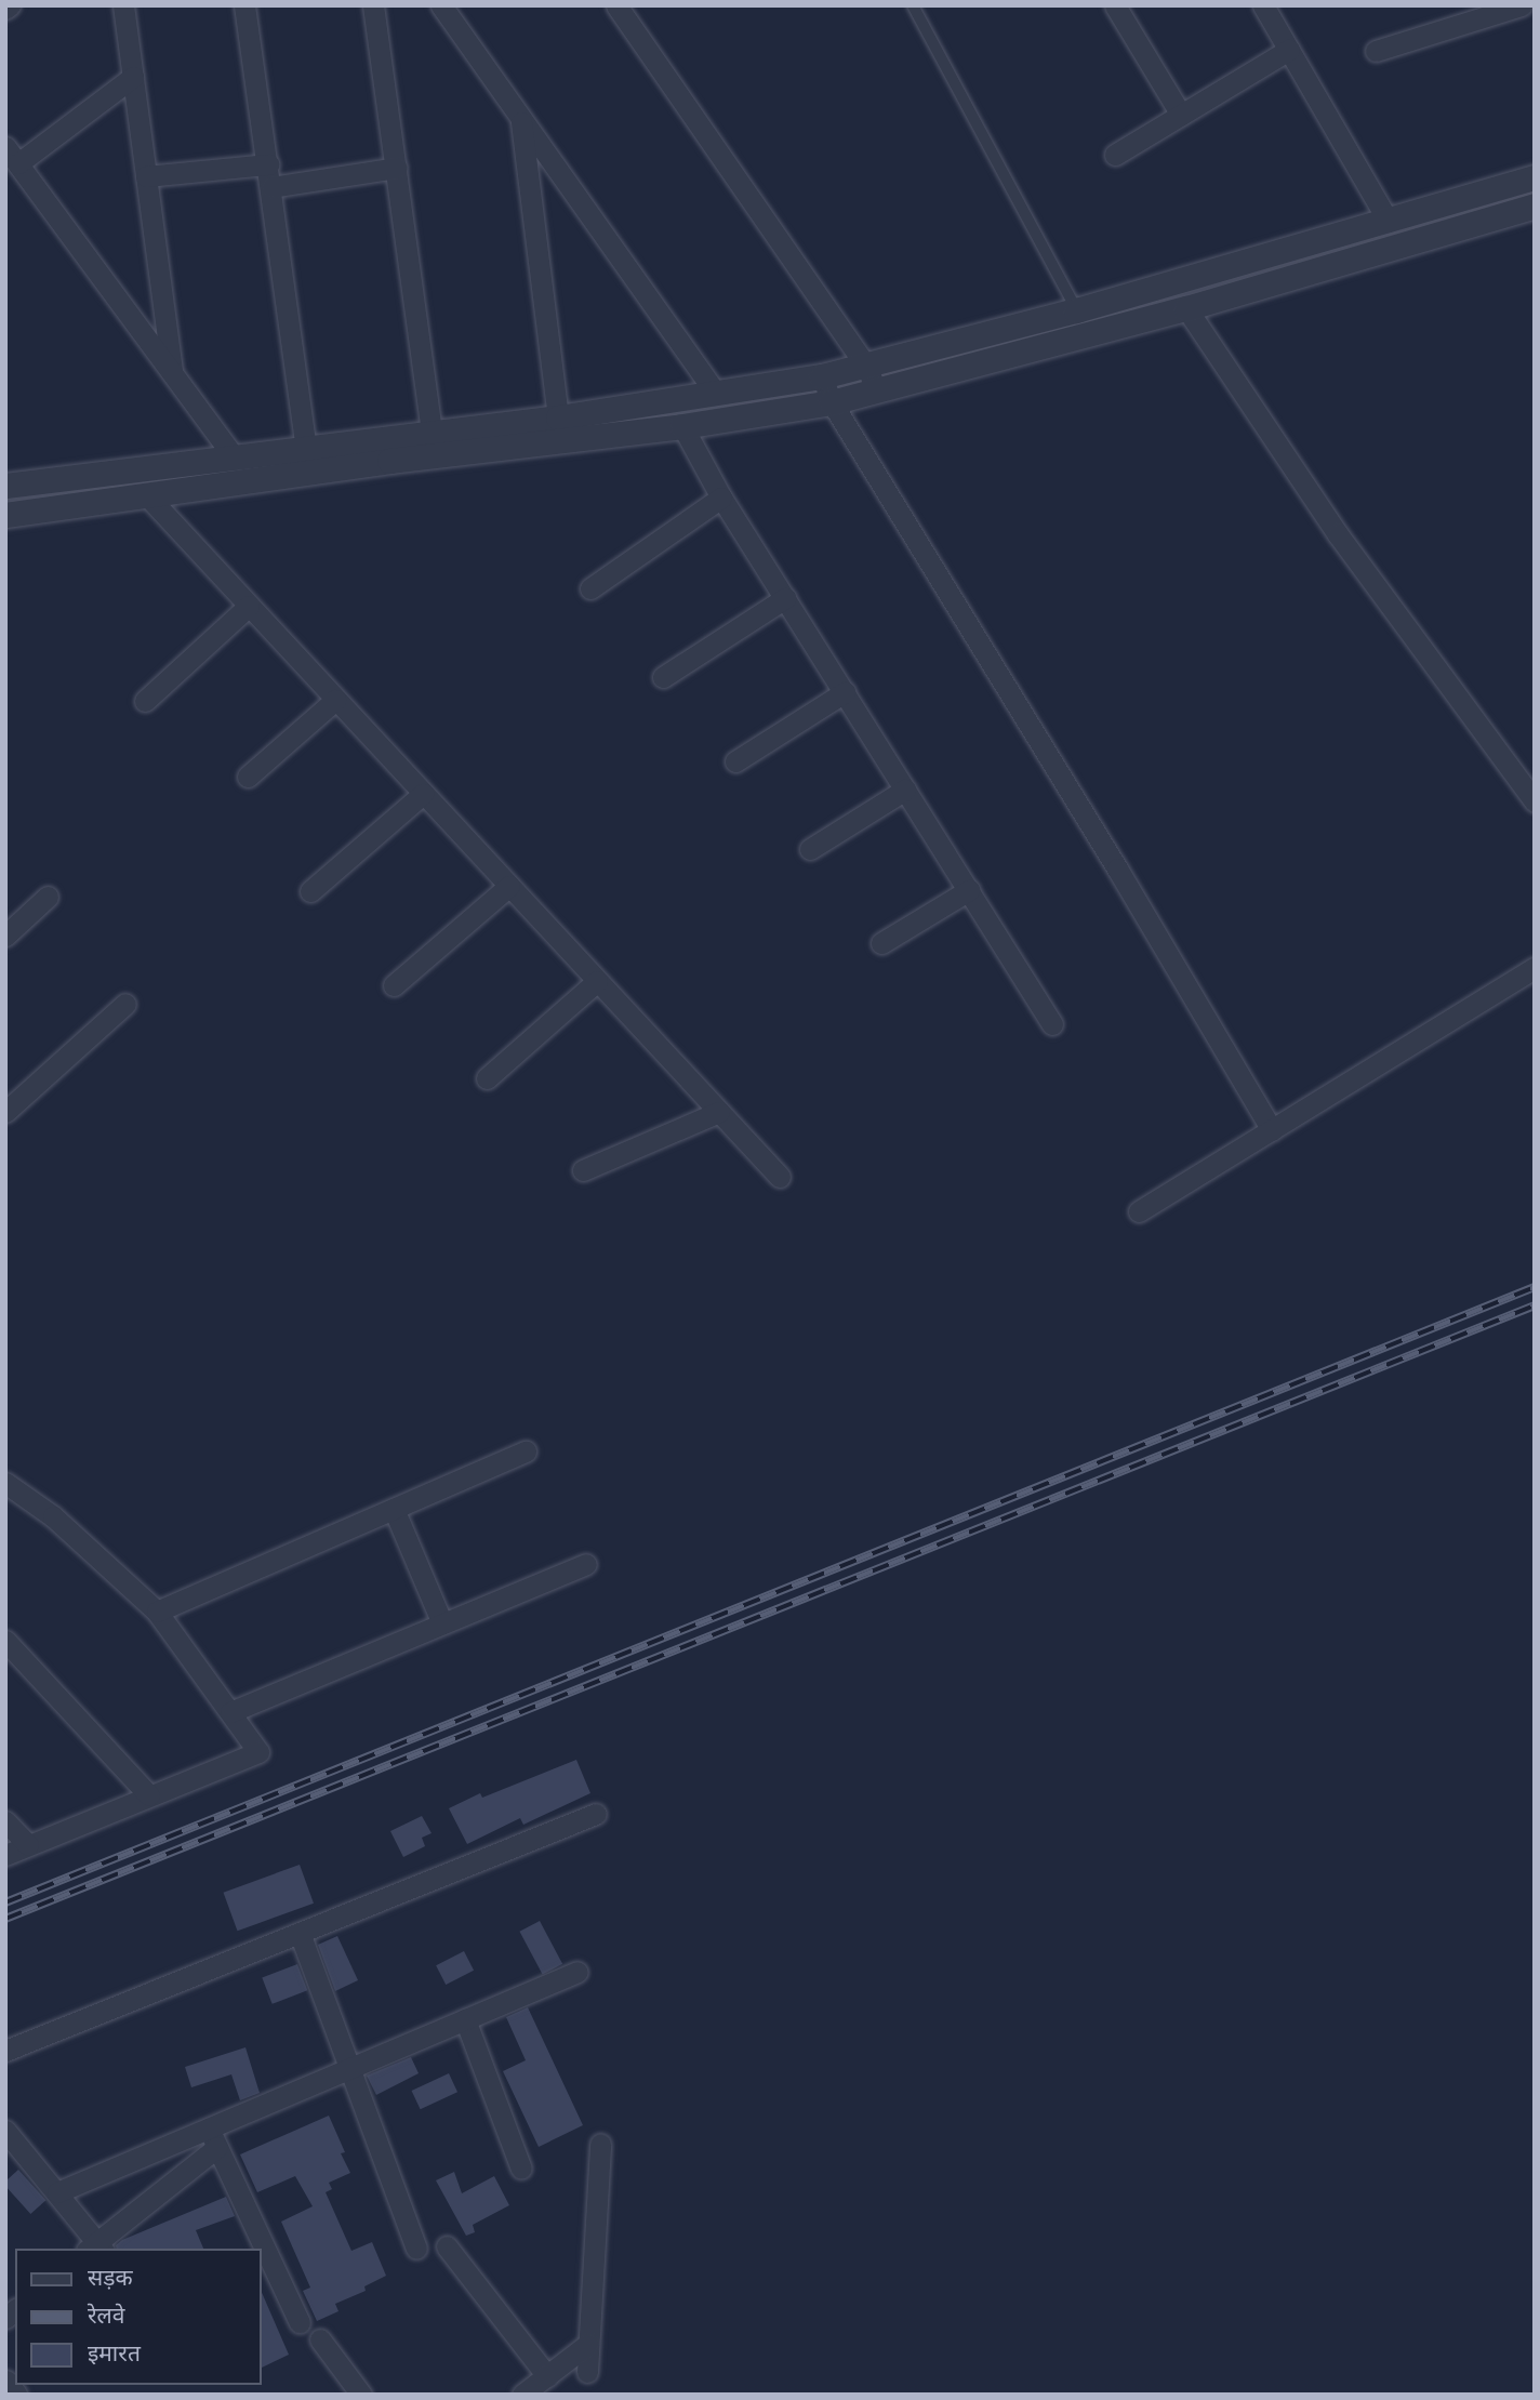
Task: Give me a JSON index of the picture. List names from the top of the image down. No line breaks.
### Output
{"legend":["सड़क","रेलवे","इमारत"]}
